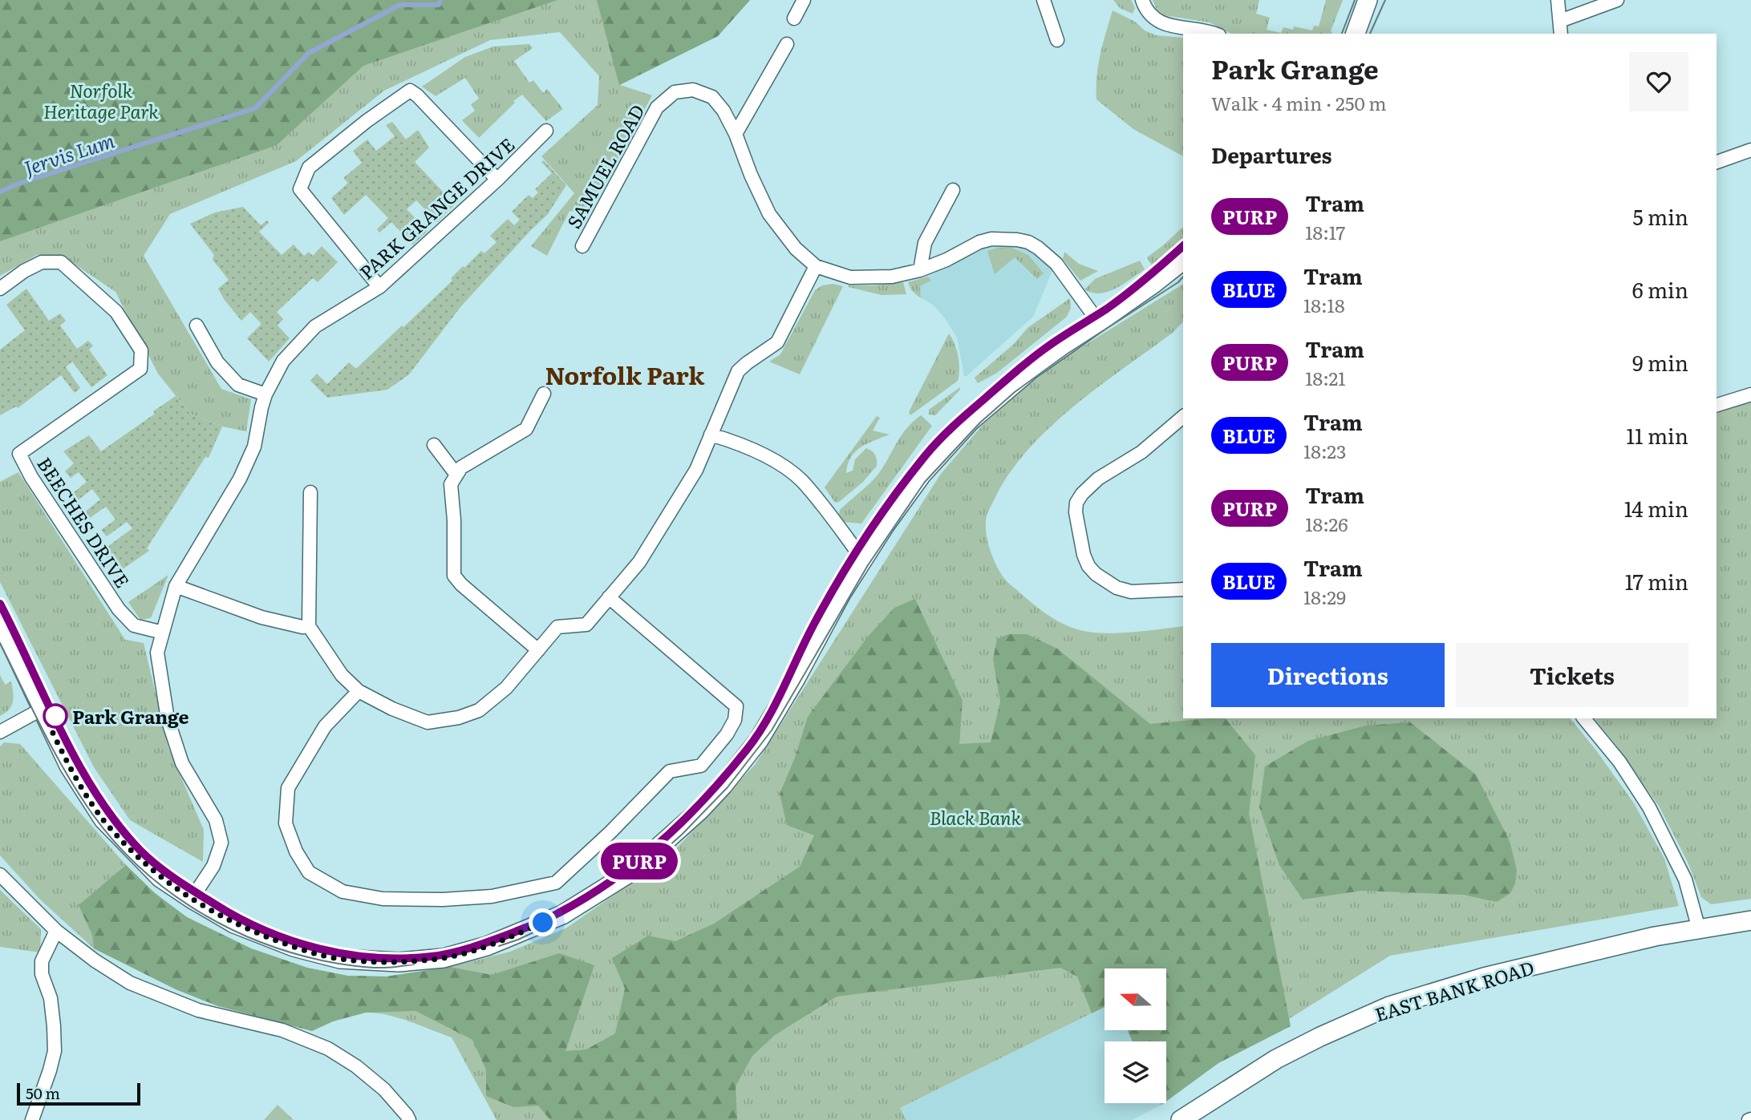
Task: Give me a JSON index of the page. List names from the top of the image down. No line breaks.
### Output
{"streets":{"street":["SAMUEL ROAD","PARK GRANGE DRIVE","BEECHES DRIVE","EAST BANK ROAD"]},"crossings":[["PARK GRANGE DRIVE","BEECHES DRIVE"]],"districts":["Norfolk Park"],"water":["Jervis Lum"],"parks":["Norfolk Heritage Park","Black Bank"],"places":["Park Grange"],"lines":["tram line PURP"],"scale_bar":"50 m","north":"left","page":{"on_map":"PURP","heading":[["Park Grange","Walk · 4 min · 250 m"],"Departures"],"list":[{"mark":"PURP","name":"Tram","note":"18:17","value":"5 min"},{"mark":"BLUE","name":"Tram","note":"18:18","value":"6 min"},{"mark":"PURP","name":"Tram","note":"18:21","value":"9 min"},{"mark":"BLUE","name":"Tram","note":"18:23","value":"11 min"},{"mark":"PURP","name":"Tram","note":"18:26","value":"14 min"},{"mark":"BLUE","name":"Tram","note":"18:29","value":"17 min"}],"buttons":["Directions","Tickets"],"scale":"50 m"}}
